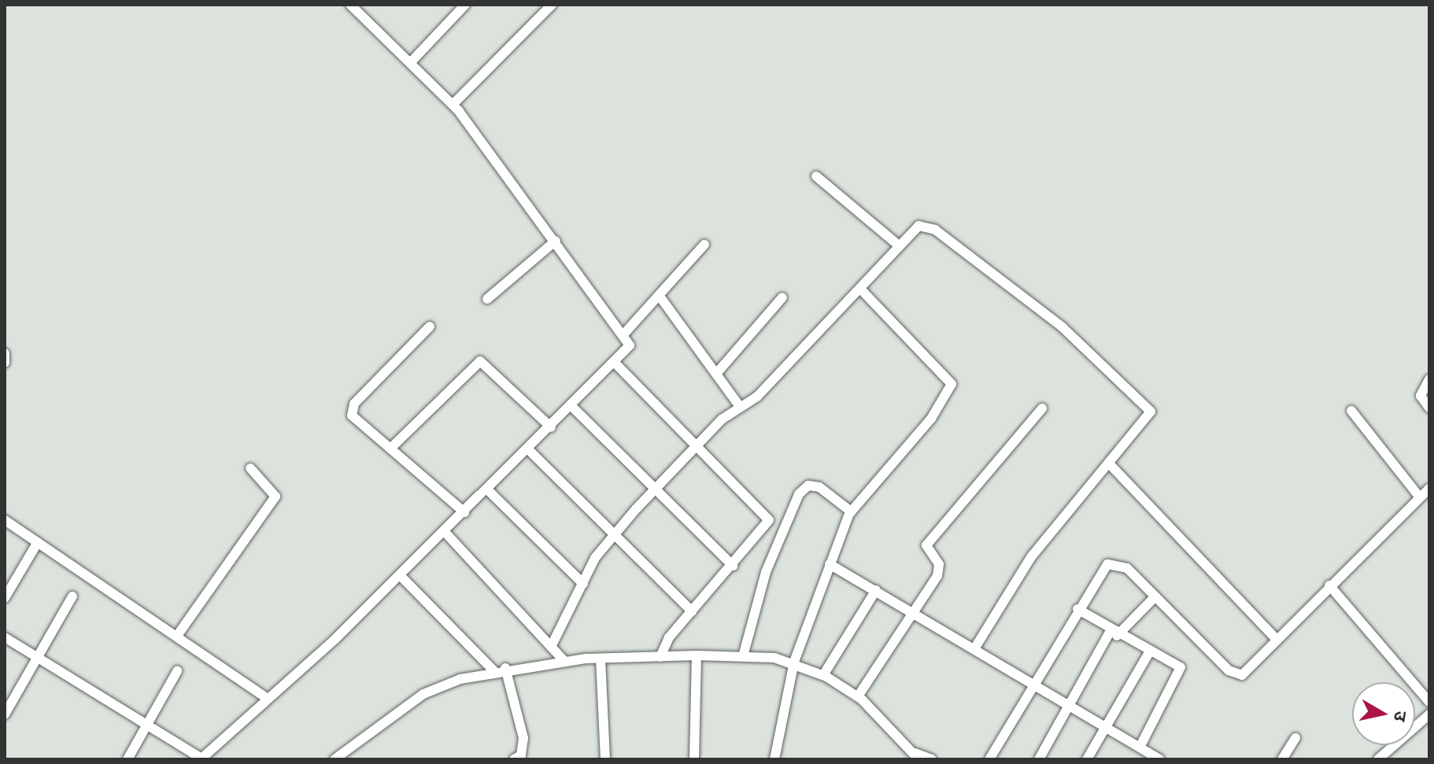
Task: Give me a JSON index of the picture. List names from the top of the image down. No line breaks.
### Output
{"north":"right"}
